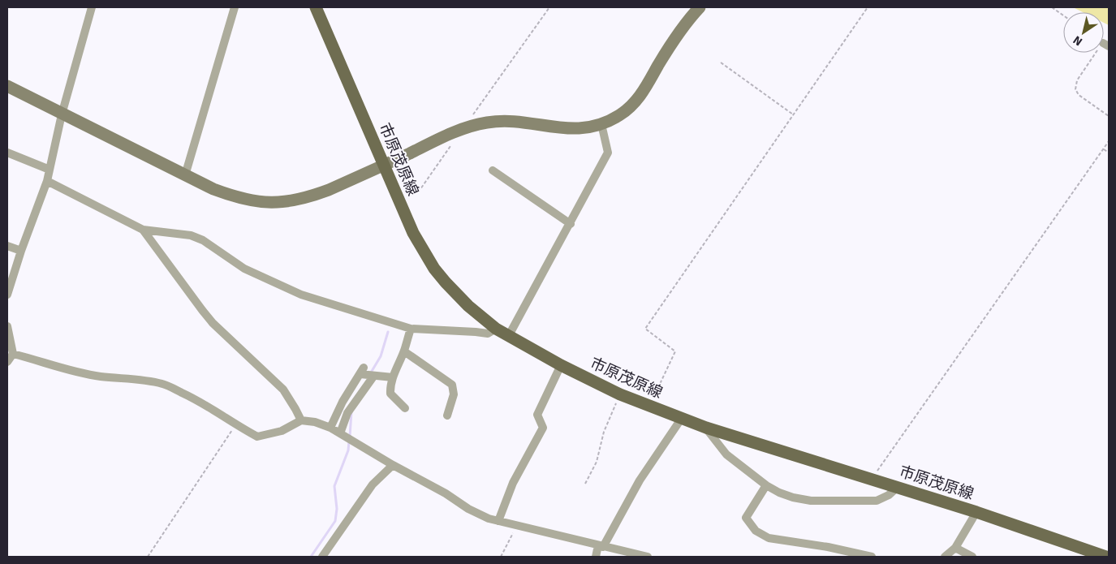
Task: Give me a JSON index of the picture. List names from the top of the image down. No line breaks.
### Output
{"streets":{"main road":["市原茂原線"]},"north":"bottom left"}
